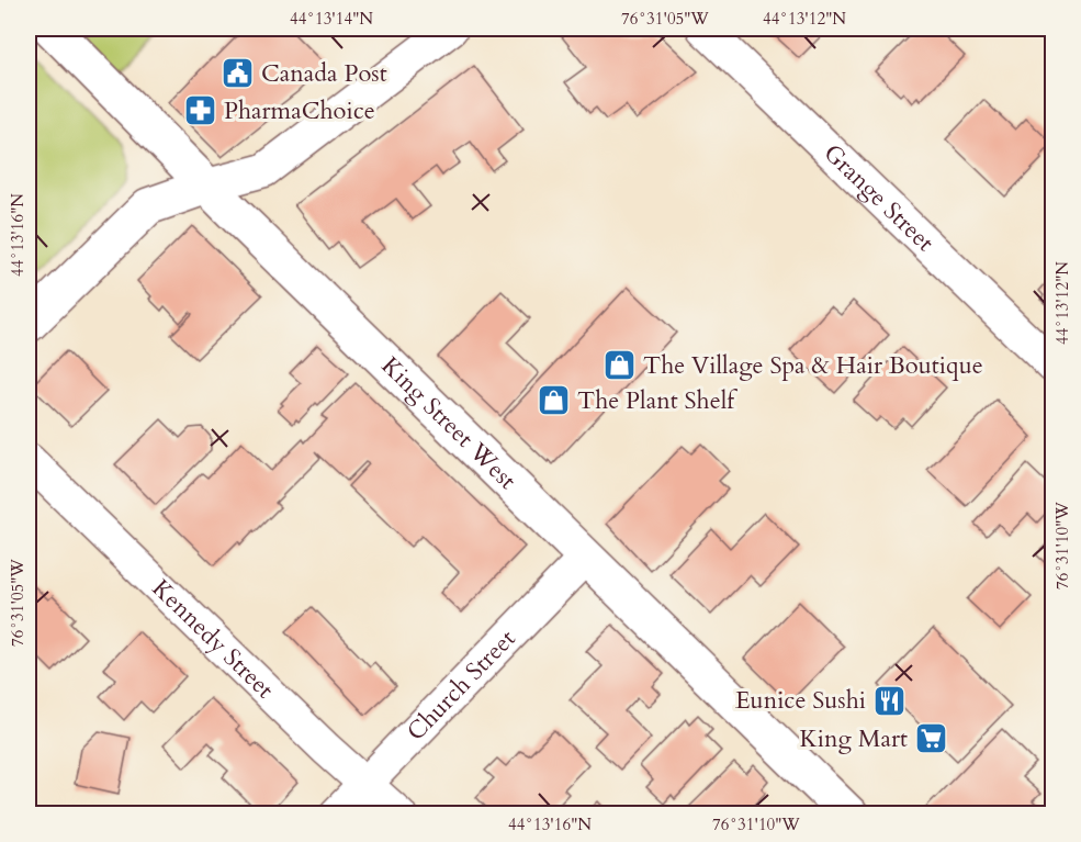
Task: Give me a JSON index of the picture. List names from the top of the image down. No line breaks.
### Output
{"streets":{"main road":["King Street West"],"street":["Grange Street","Kennedy Street","Church Street"]},"crossings":[["King Street West","Church Street"],["Kennedy Street","Church Street"]],"places":{"public building":["Canada Post"],"pharmacy":["PharmaChoice"],"shop":["The Village Spa & Hair Boutique","The Plant Shelf"],"restaurant":["Eunice Sushi"],"supermarket":["King Mart"]},"coordinates":["44°13'14\"N","76°31'05\"W","44°13'12\"N","44°13'16\"N","76°31'10\"W"]}
